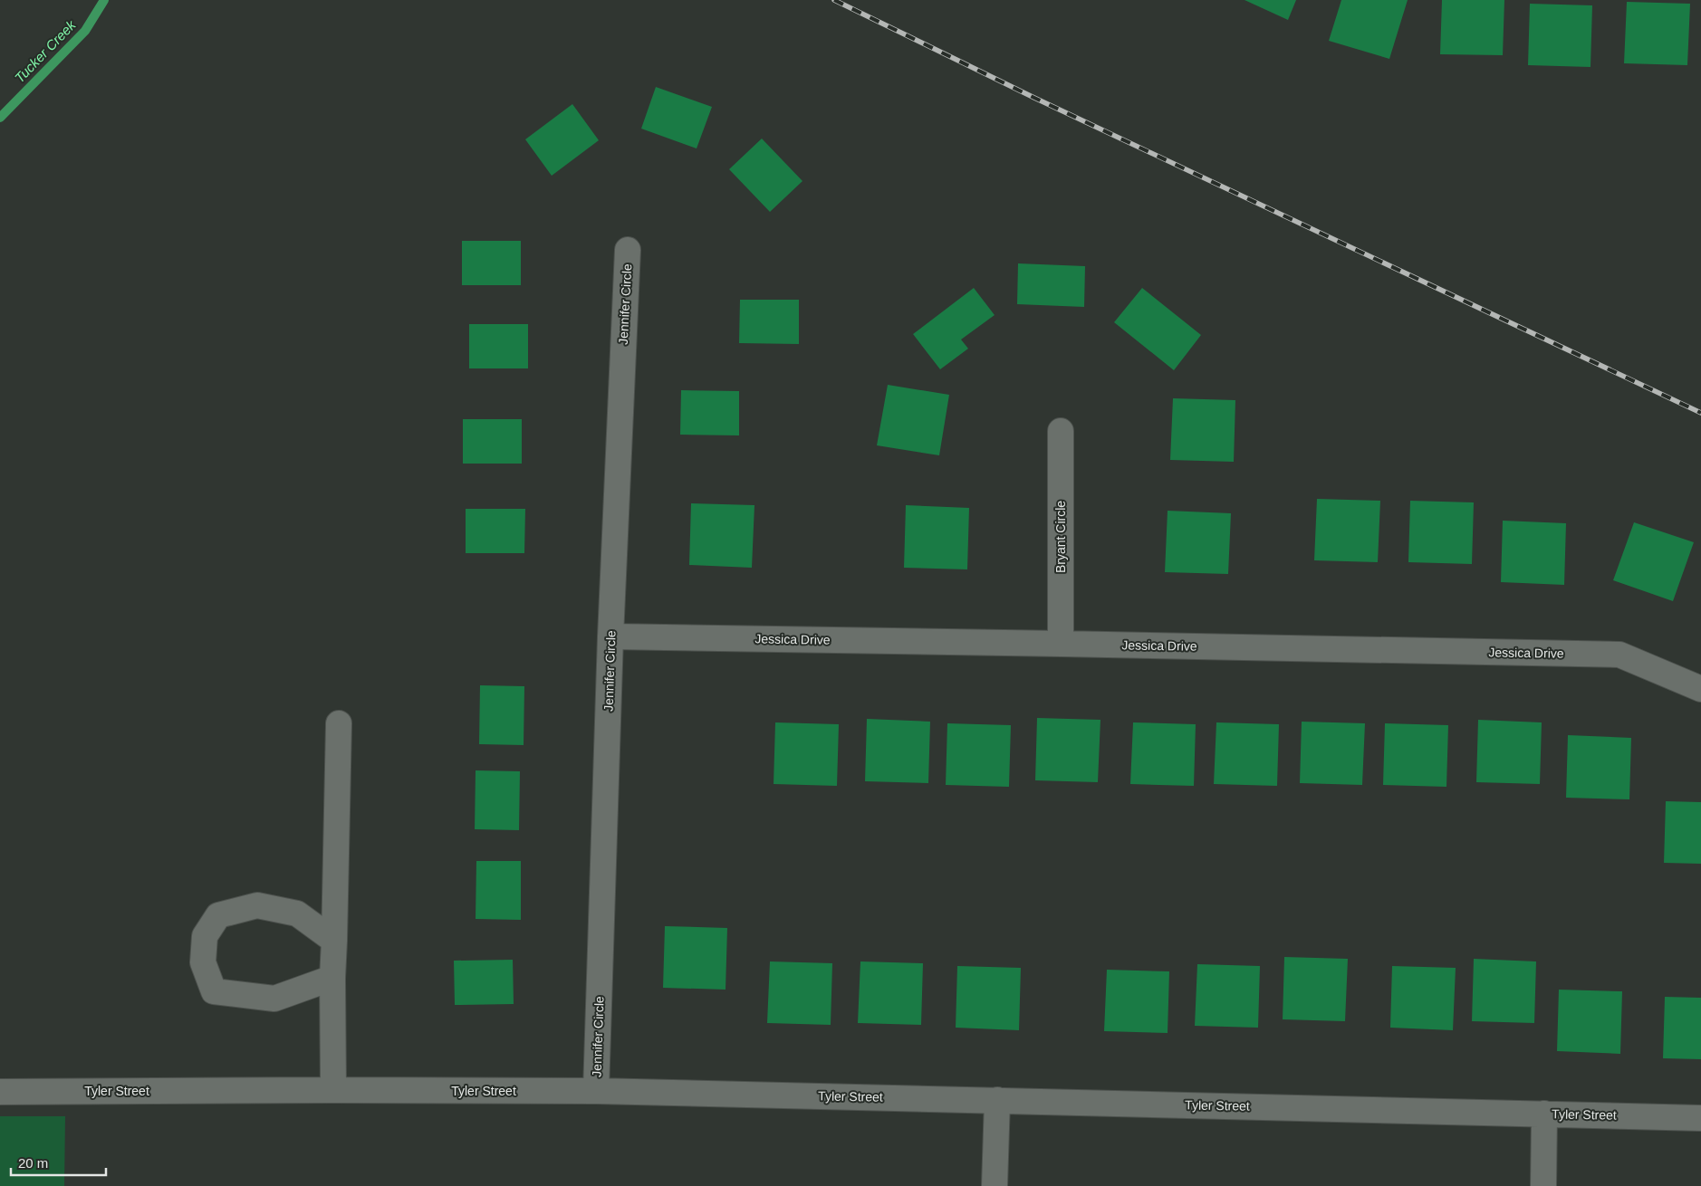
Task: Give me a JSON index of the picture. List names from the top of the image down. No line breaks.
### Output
{"streets":{"street":["Jennifer Circle","Bryant Circle","Jessica Drive","Tyler Street"]},"crossings":[["Jennifer Circle","Jessica Drive"],["Jennifer Circle","Tyler Street"],["Bryant Circle","Jessica Drive"]],"water":["Tucker Creek"],"scale_bar":"20 m"}
